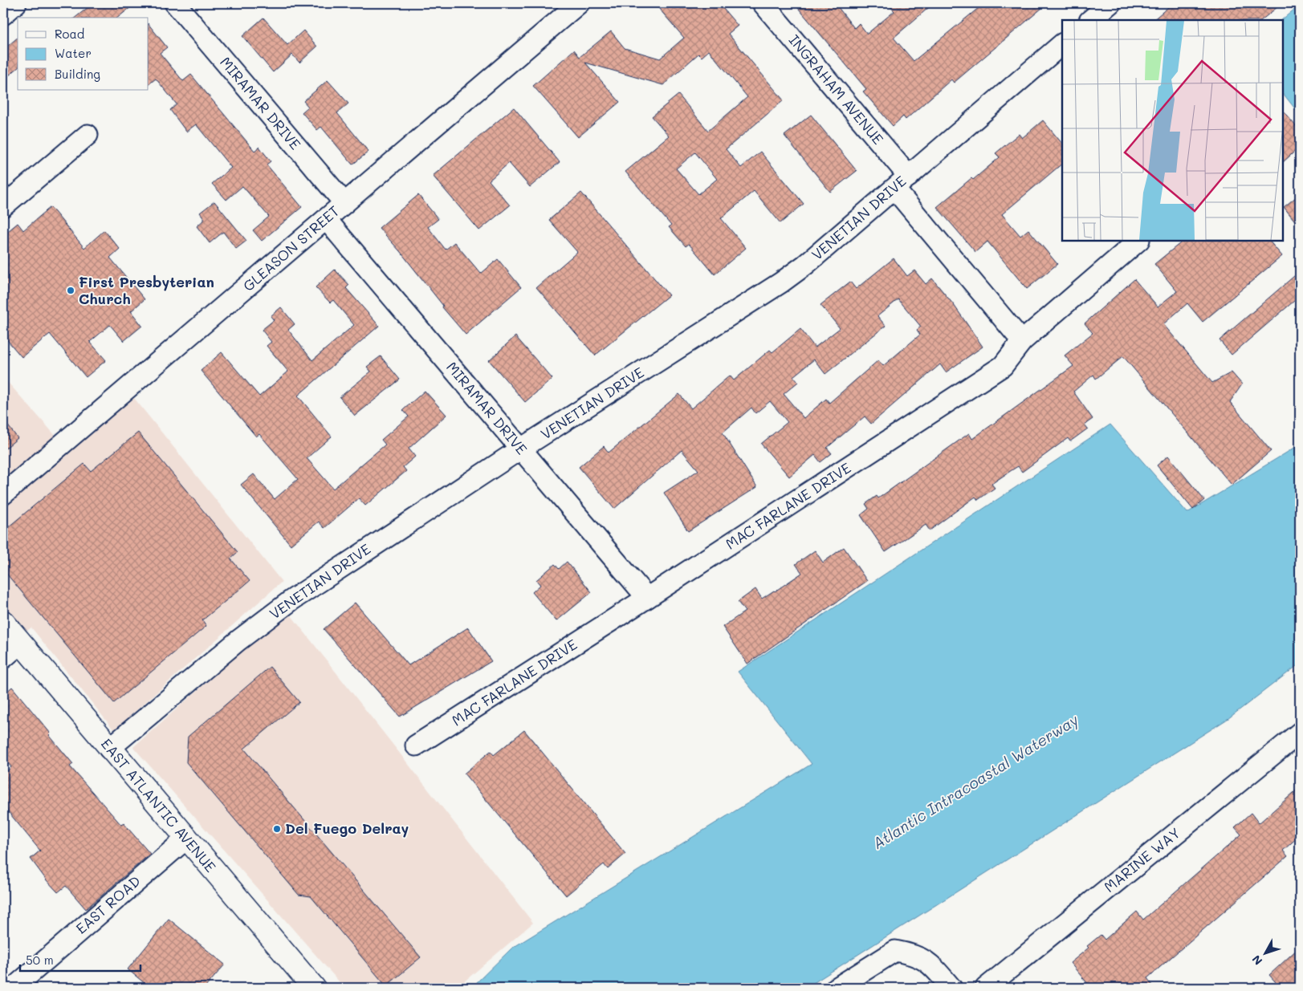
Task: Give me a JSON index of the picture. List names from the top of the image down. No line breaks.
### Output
{"streets":{"main road":["EAST ATLANTIC AVENUE"],"street":["INGRAHAM AVENUE","MIRAMAR DRIVE","VENETIAN DRIVE","GLEASON STREET","MAC FARLANE DRIVE","MARINE WAY","EAST ROAD"]},"crossings":[["INGRAHAM AVENUE","VENETIAN DRIVE"],["INGRAHAM AVENUE","MAC FARLANE DRIVE"],["MIRAMAR DRIVE","VENETIAN DRIVE"],["MIRAMAR DRIVE","GLEASON STREET"],["MIRAMAR DRIVE","MAC FARLANE DRIVE"],["VENETIAN DRIVE","EAST ATLANTIC AVENUE"],["EAST ATLANTIC AVENUE","EAST ROAD"]],"water":["Atlantic Intracoastal Waterway"],"places":["First Presbyterian Church","Del Fuego Delray"],"legend":["Road","Water","Building"],"scale_bar":"50 m","north":"bottom left"}
